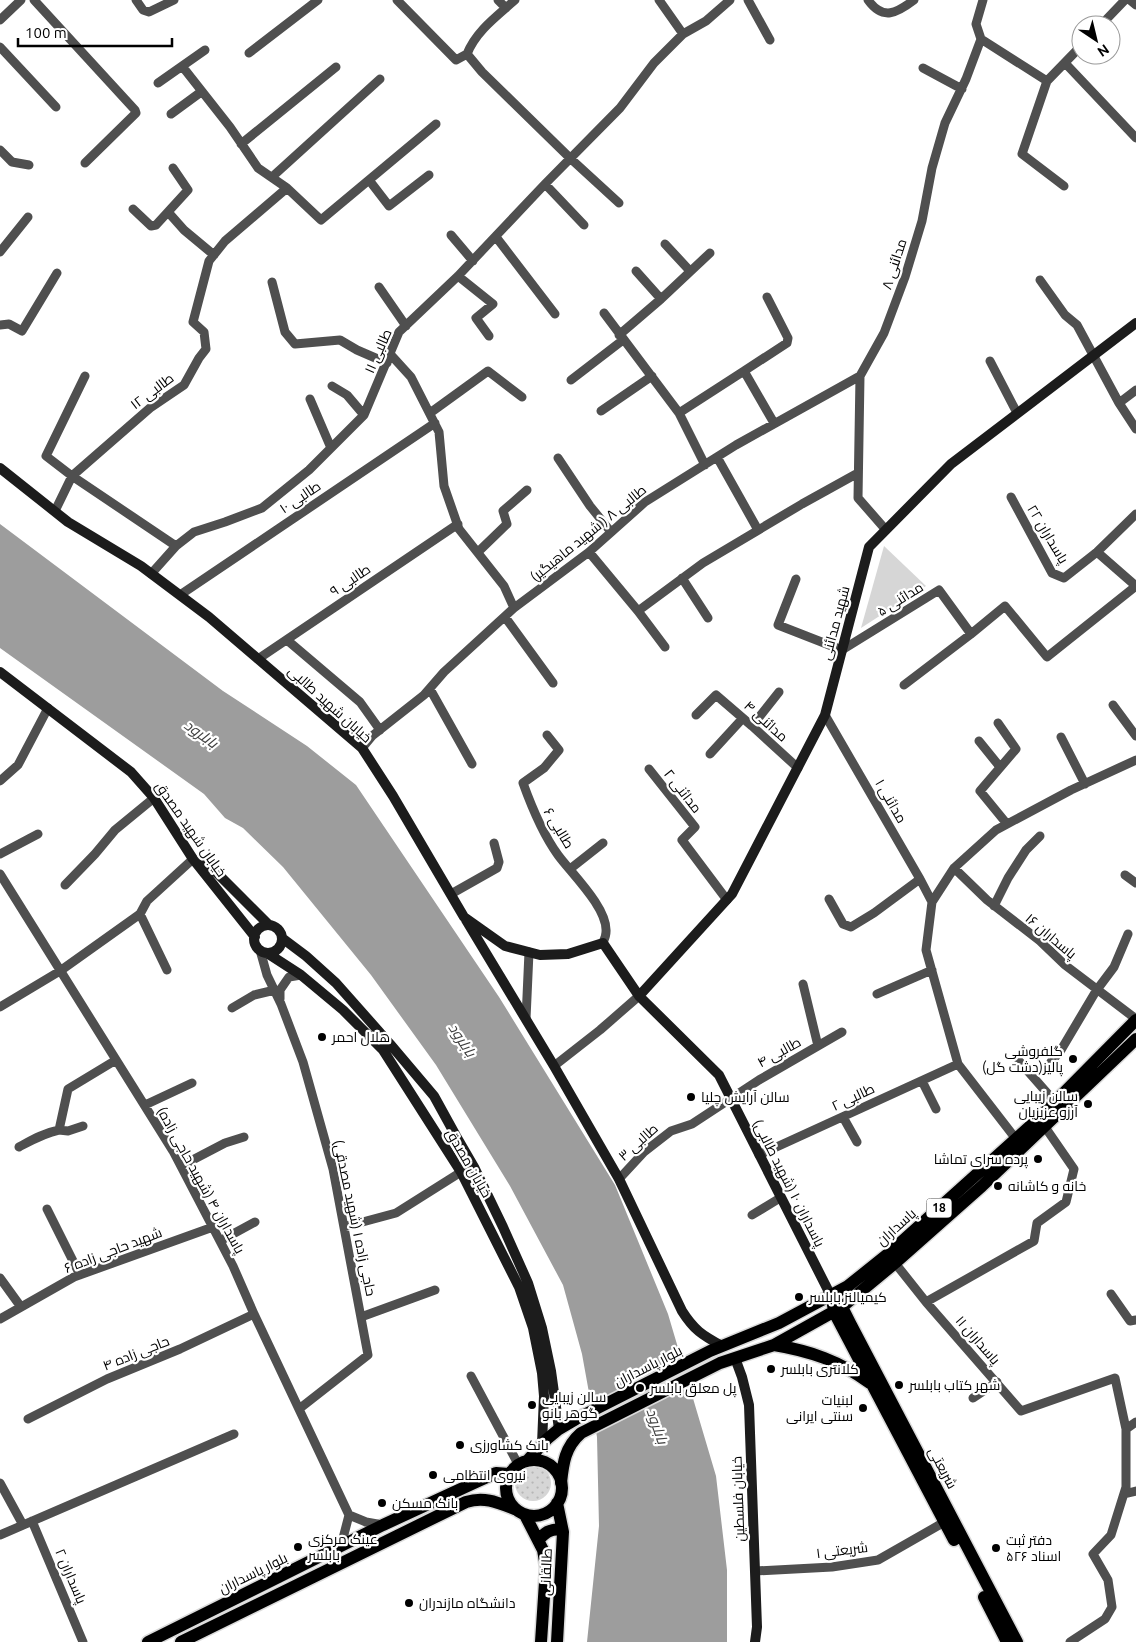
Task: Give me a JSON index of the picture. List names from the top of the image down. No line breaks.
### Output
{"streets":{"main road":["18","پاسداران","بلوار پاسداران","شریعتی","طالقانی"],"street":["مدائنی ۸","طالبی ۱۱","طالبی ۱۲","طالبی ۱۰","طالبی ۸ ( شهید ماهیگیر)","پاسداران ۲۲","طالبی ۹","مدائنی ۵","شهید مدائنی","خیابان شهید طالبی","مدائنی ۴","مدائنی ۲","مدائنی ۱","طالبی ۶","خیابان شهید مصدق","پاسداران ۱۶","طالبی ۴","طالبی ۲","طالبی ۳","خیابان مصدق","پاسداران ۴ (شهید حاجی زاده)","پاسداران ۱۰ (شهید طالبی)","حاجی زاده ۱ (شهید مصدقی)","شهید حاجی زاده ۶","پاسداران ۱۱","حاجی زاده ۴","خیابان فلسطین","شریعتی ۱","پاسداران ۲"]},"crossings":[["مدائنی ۸","طالبی ۸ ( شهید ماهیگیر)"],["مدائنی ۸","شهید مدائنی"],["طالبی ۱۱","خیابان شهید طالبی"],["طالبی ۱۲","خیابان شهید طالبی"],["طالبی ۱۰","خیابان شهید طالبی"],["طالبی ۸ ( شهید ماهیگیر)","خیابان شهید طالبی"],["طالبی ۹","خیابان شهید طالبی"],["مدائنی ۵","شهید مدائنی"],["شهید مدائنی","مدائنی ۴"],["شهید مدائنی","مدائنی ۲"],["شهید مدائنی","مدائنی ۱"],["شهید مدائنی","پاسداران ۱۰ (شهید طالبی)"],["خیابان شهید طالبی","طالبی ۶"],["خیابان شهید مصدق","خیابان مصدق"],["خیابان شهید مصدق","حاجی زاده ۱ (شهید مصدقی)"],["پاسداران ۱۶","پاسداران"],["طالبی ۴","طالبی ۳"],["طالبی ۴","پاسداران ۱۰ (شهید طالبی)"],["طالبی ۲","پاسداران ۱۰ (شهید طالبی)"],["طالبی ۳","پاسداران ۱۰ (شهید طالبی)"],["خیابان مصدق","حاجی زاده ۱ (شهید مصدقی)"],["خیابان مصدق","بلوار پاسداران"],["پاسداران ۴ (شهید حاجی زاده)","حاجی زاده ۱ (شهید مصدقی)"],["پاسداران ۴ (شهید حاجی زاده)","شهید حاجی زاده ۶"],["پاسداران ۴ (شهید حاجی زاده)","حاجی زاده ۴"],["پاسداران ۱۰ (شهید طالبی)","پاسداران"],["پاسداران","پاسداران ۱۱"],["پاسداران","بلوار پاسداران"],["پاسداران","شریعتی"],["پاسداران","خیابان فلسطین"],["بلوار پاسداران","طالقانی"],["شریعتی","شریعتی ۱"],["خیابان فلسطین","شریعتی ۱"]],"water":["بابلرود"],"places":["هلال احمر","گلفروشی پالیز(دشت گل)","سالن آرایش چلیا","سالن زیبایی آرزو عزیزیان","پرده سرای تماشا","خانه و کاشانه","کیمیالنز بابلسر","کلانتری بابلسر","شهر کتاب بابلسر","پل معلق بابلسر","سالن زیبایی گوهر بانو","لبنیات سنتی ایرانی","بانک کشاورزی","نیروی انتظامی","بانک مسکن","عینک مرکزی بابلسر","دفتر ثبت اسناد ۵۲۶","دانشگاه مازندران"],"scale_bar":"100 m","north":"bottom right"}
